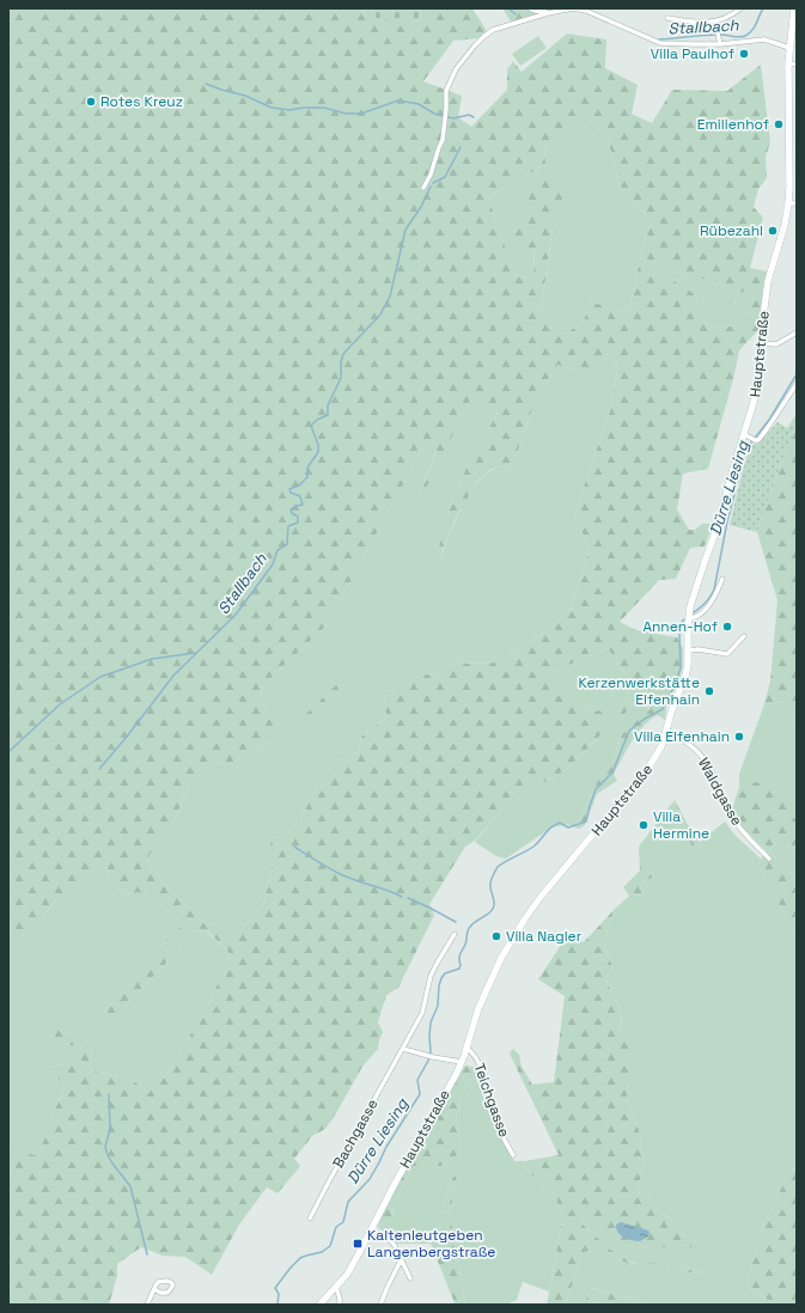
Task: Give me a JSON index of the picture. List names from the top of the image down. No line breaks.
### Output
{"streets":{"main road":["Hauptstraße"],"street":["Waldgasse","Teichgasse","Bachgasse"]},"crossings":[["Hauptstraße","Waldgasse"],["Hauptstraße","Teichgasse"]],"water":["Stallbach","Dürre Liesing"],"places":{"other":["Villa Paulhof","Rotes Kreuz","Emilienhof","Rübezahl","Annen-Hof","Kerzenwerkstätte Elfenhain","Villa Elfenhain","Villa Hermine","Villa Nagler"],"transit":["Kaltenleutgeben Langenbergstraße"]}}
